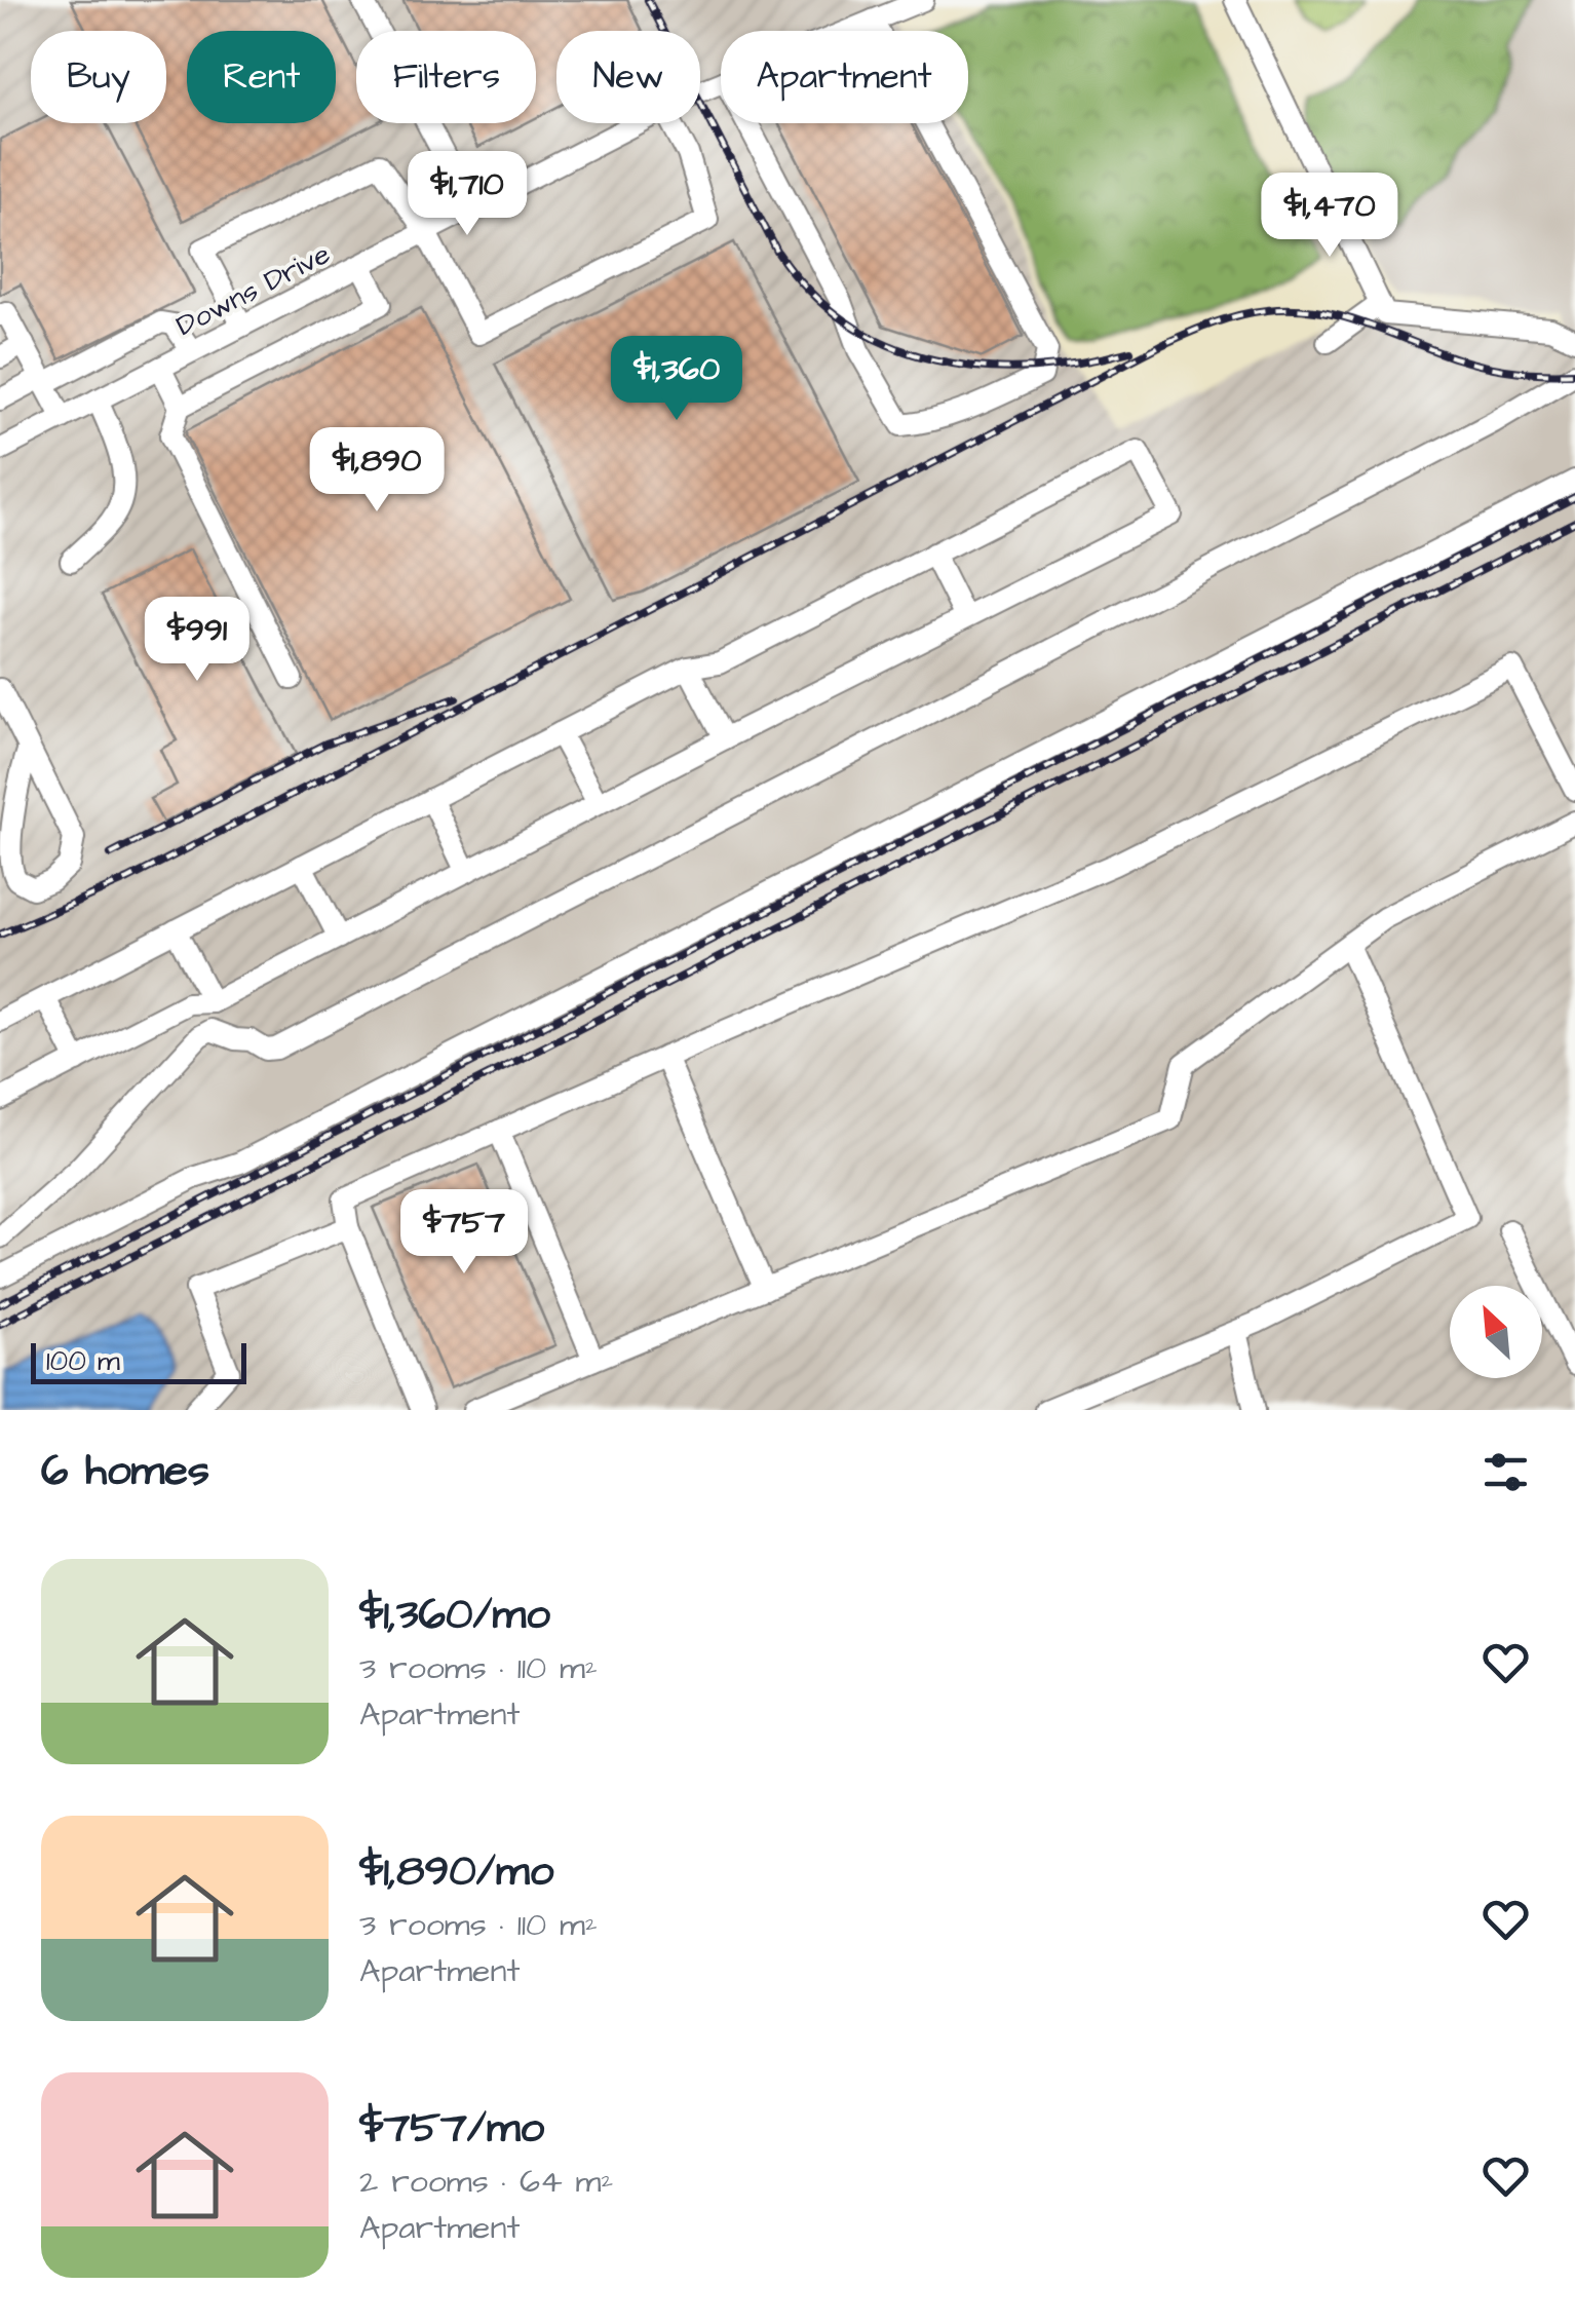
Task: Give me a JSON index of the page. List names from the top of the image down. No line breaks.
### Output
{"streets":{"street":["Downs Drive"]},"scale_bar":"100 m","north":"top left","page":{"chip":["Buy","Rent","Filters","New","Apartment"],"price":["$1,710","$1,470","$1,360","$1,890","$991","$757"],"scale":"100 m","heading":"6 homes","list":[{"name":"$1,360/mo","note":"3 rooms · 110 m² · Apartment"},{"name":"$1,890/mo","note":"3 rooms · 110 m² · Apartment"},{"name":"$757/mo","note":"2 rooms · 64 m² · Apartment"}]}}
